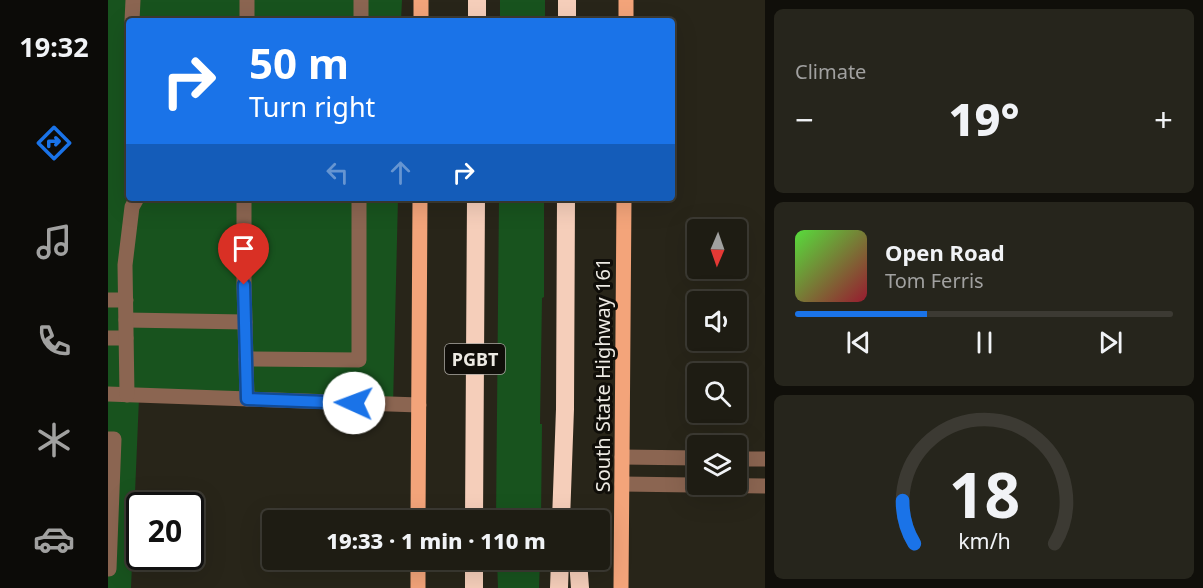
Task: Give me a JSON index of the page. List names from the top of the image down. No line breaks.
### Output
{"streets":{"highway":["PGBT"],"main road":["South State Highway 161"]},"north":"bottom","page":{"tabs":"19:32","tile":"Climate","turn":["50 m","Turn right"],"heat":["−","19°","+"],"song":["Open Road","Tom Ferris"],"limit":"20","trip":"19:33 · 1 min · 110 m","gauge":["18","km/h"]}}
